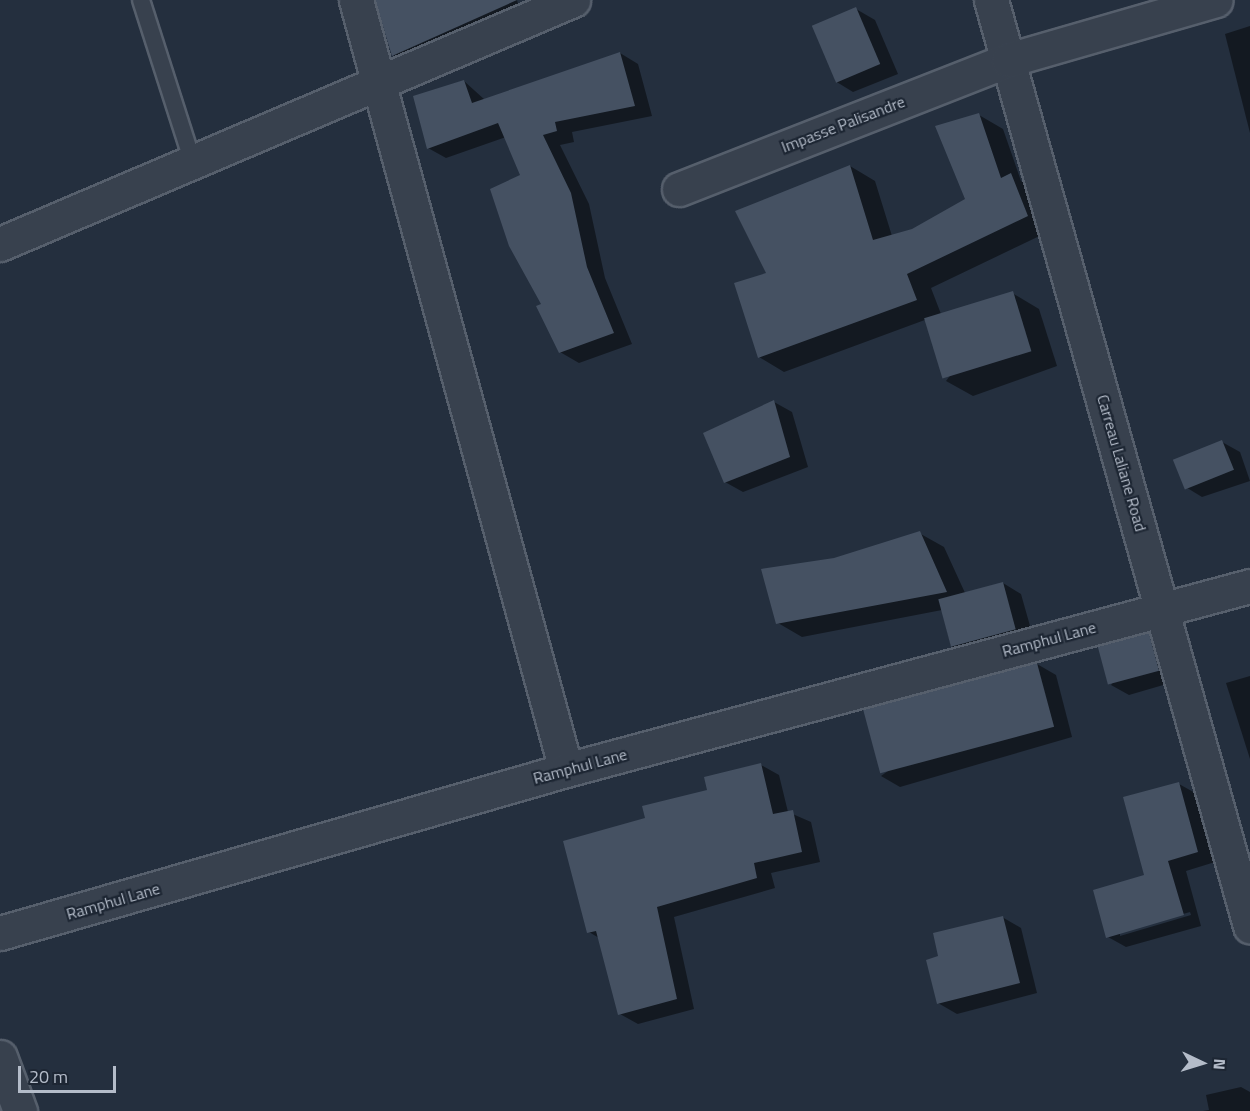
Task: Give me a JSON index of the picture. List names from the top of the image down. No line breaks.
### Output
{"streets":{"street":["Impasse Palisandre","Carreau Laliane Road","Ramphul Lane"]},"crossings":[["Impasse Palisandre","Carreau Laliane Road"],["Carreau Laliane Road","Ramphul Lane"]],"scale_bar":"20 m","north":"right"}
